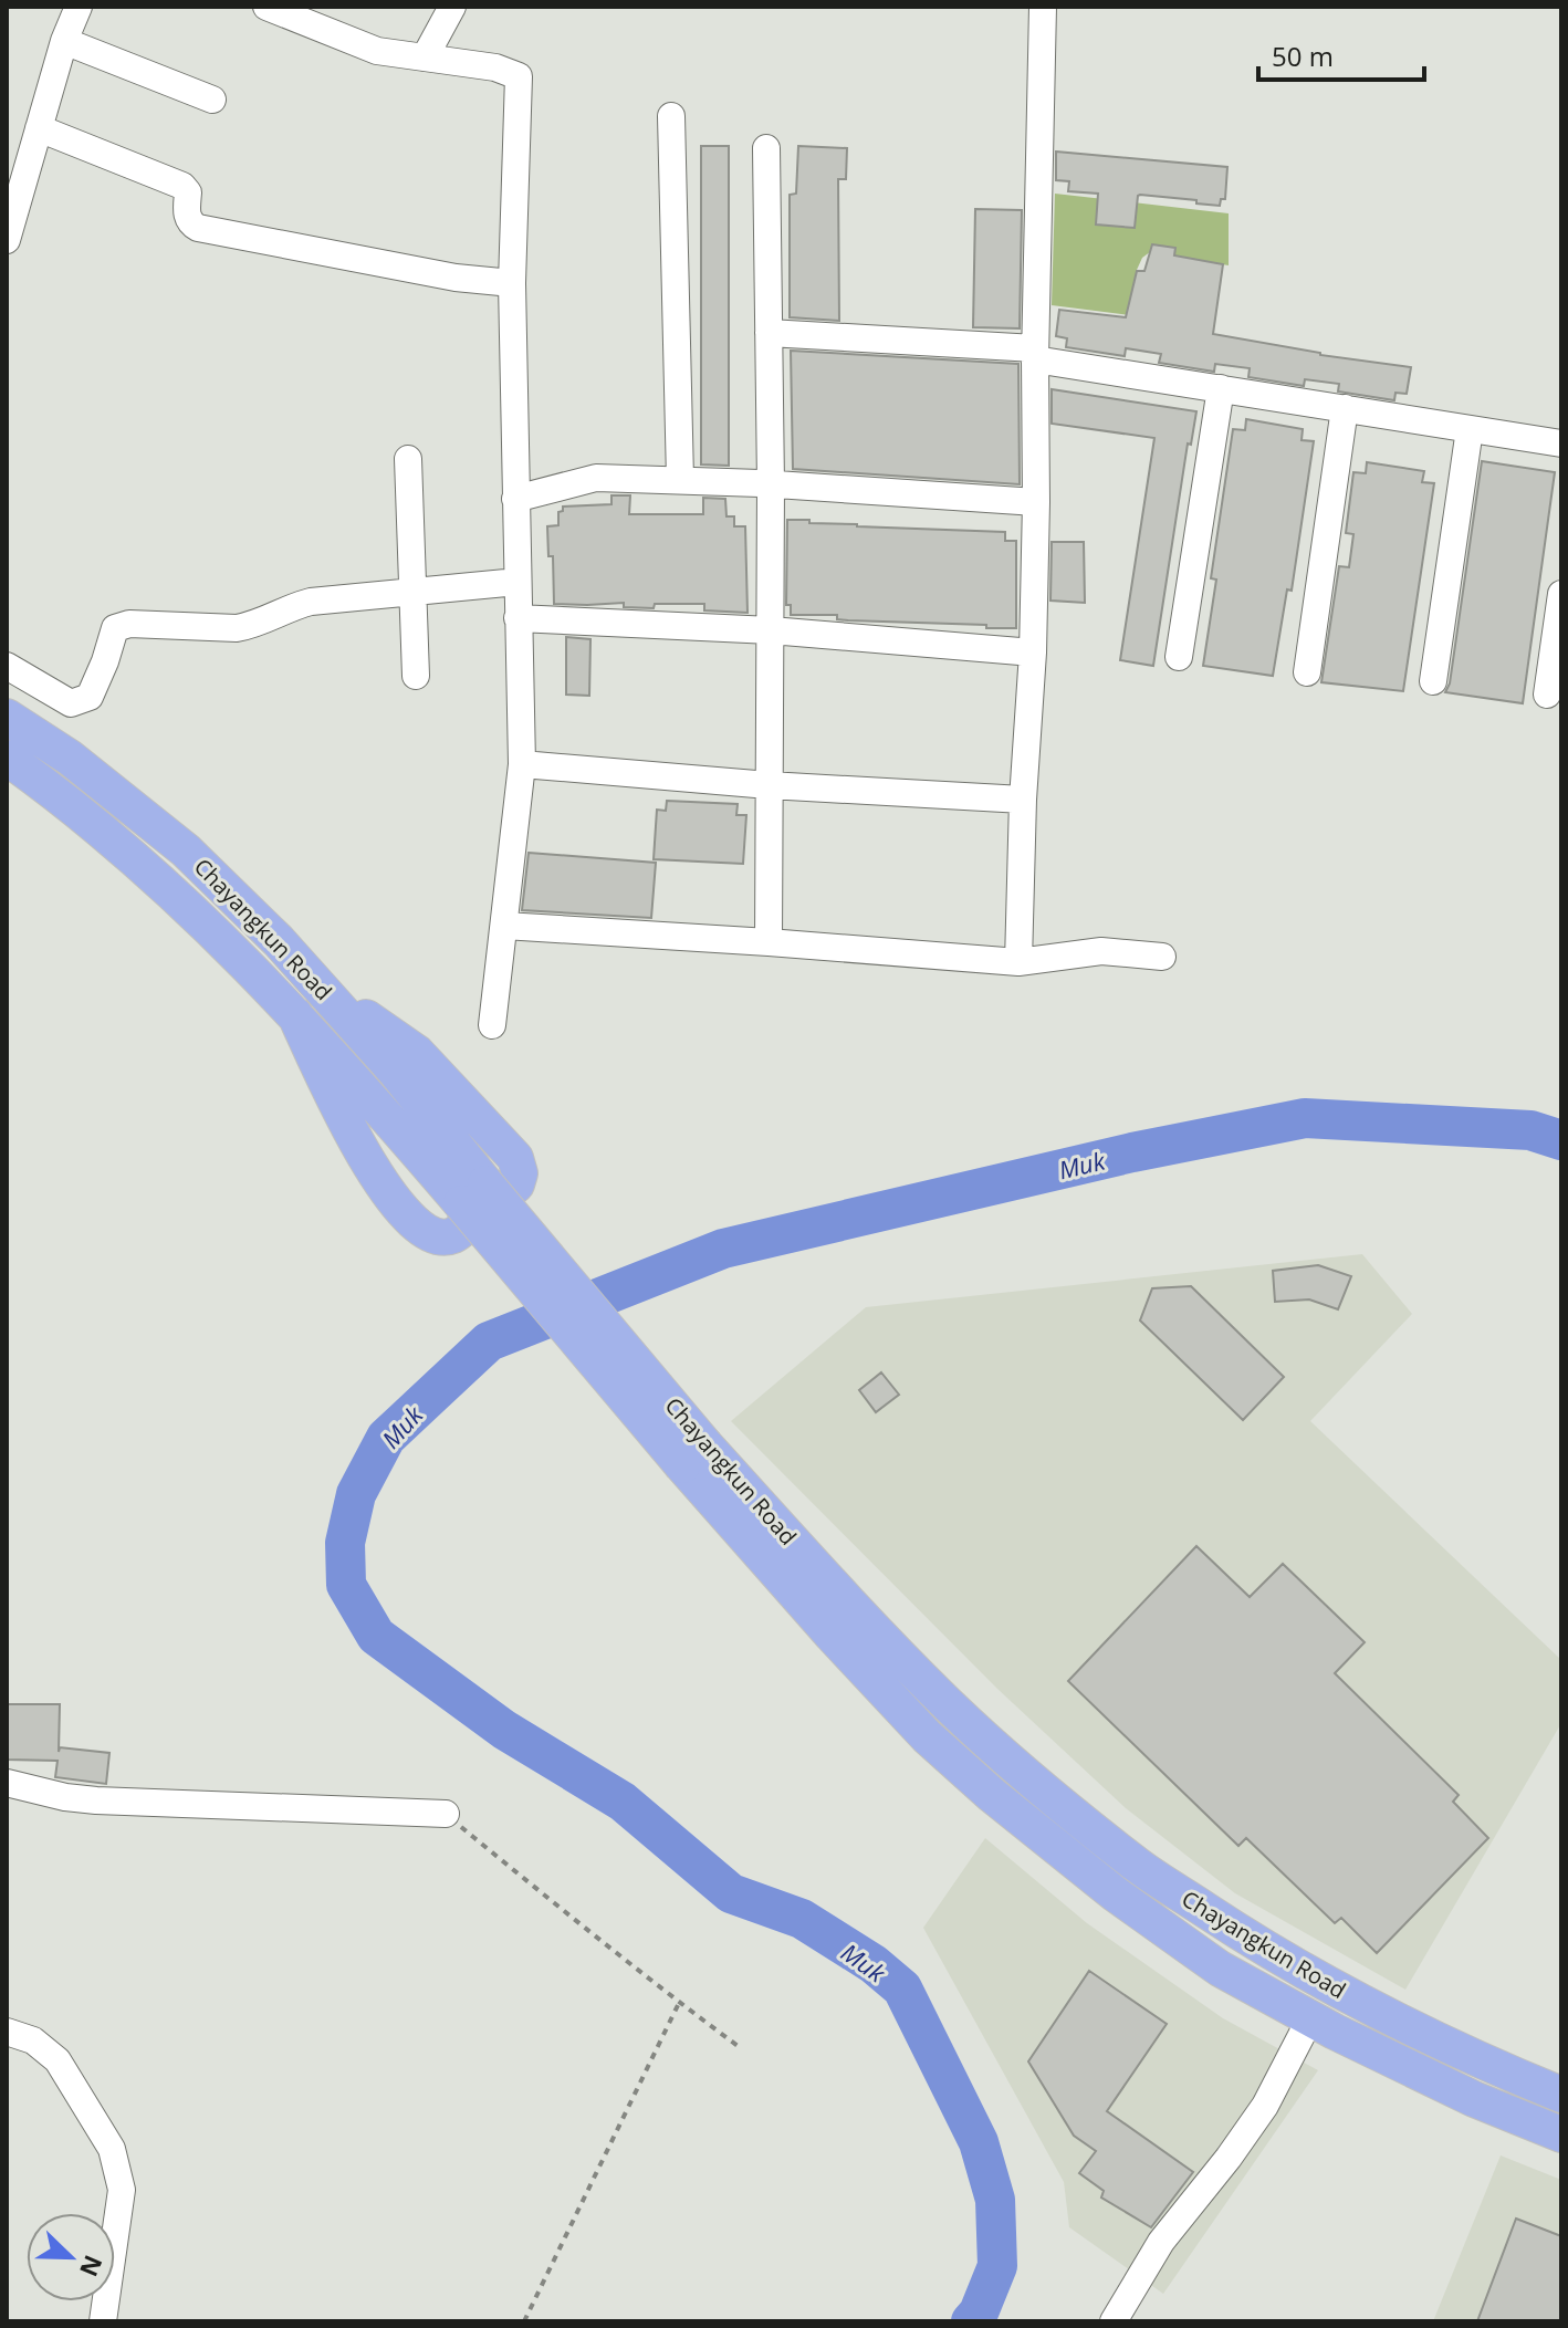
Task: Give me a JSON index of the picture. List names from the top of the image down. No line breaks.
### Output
{"streets":{"main road":["Chayangkun Road"]},"water":["Muk"],"scale_bar":"50 m","north":"bottom right"}
